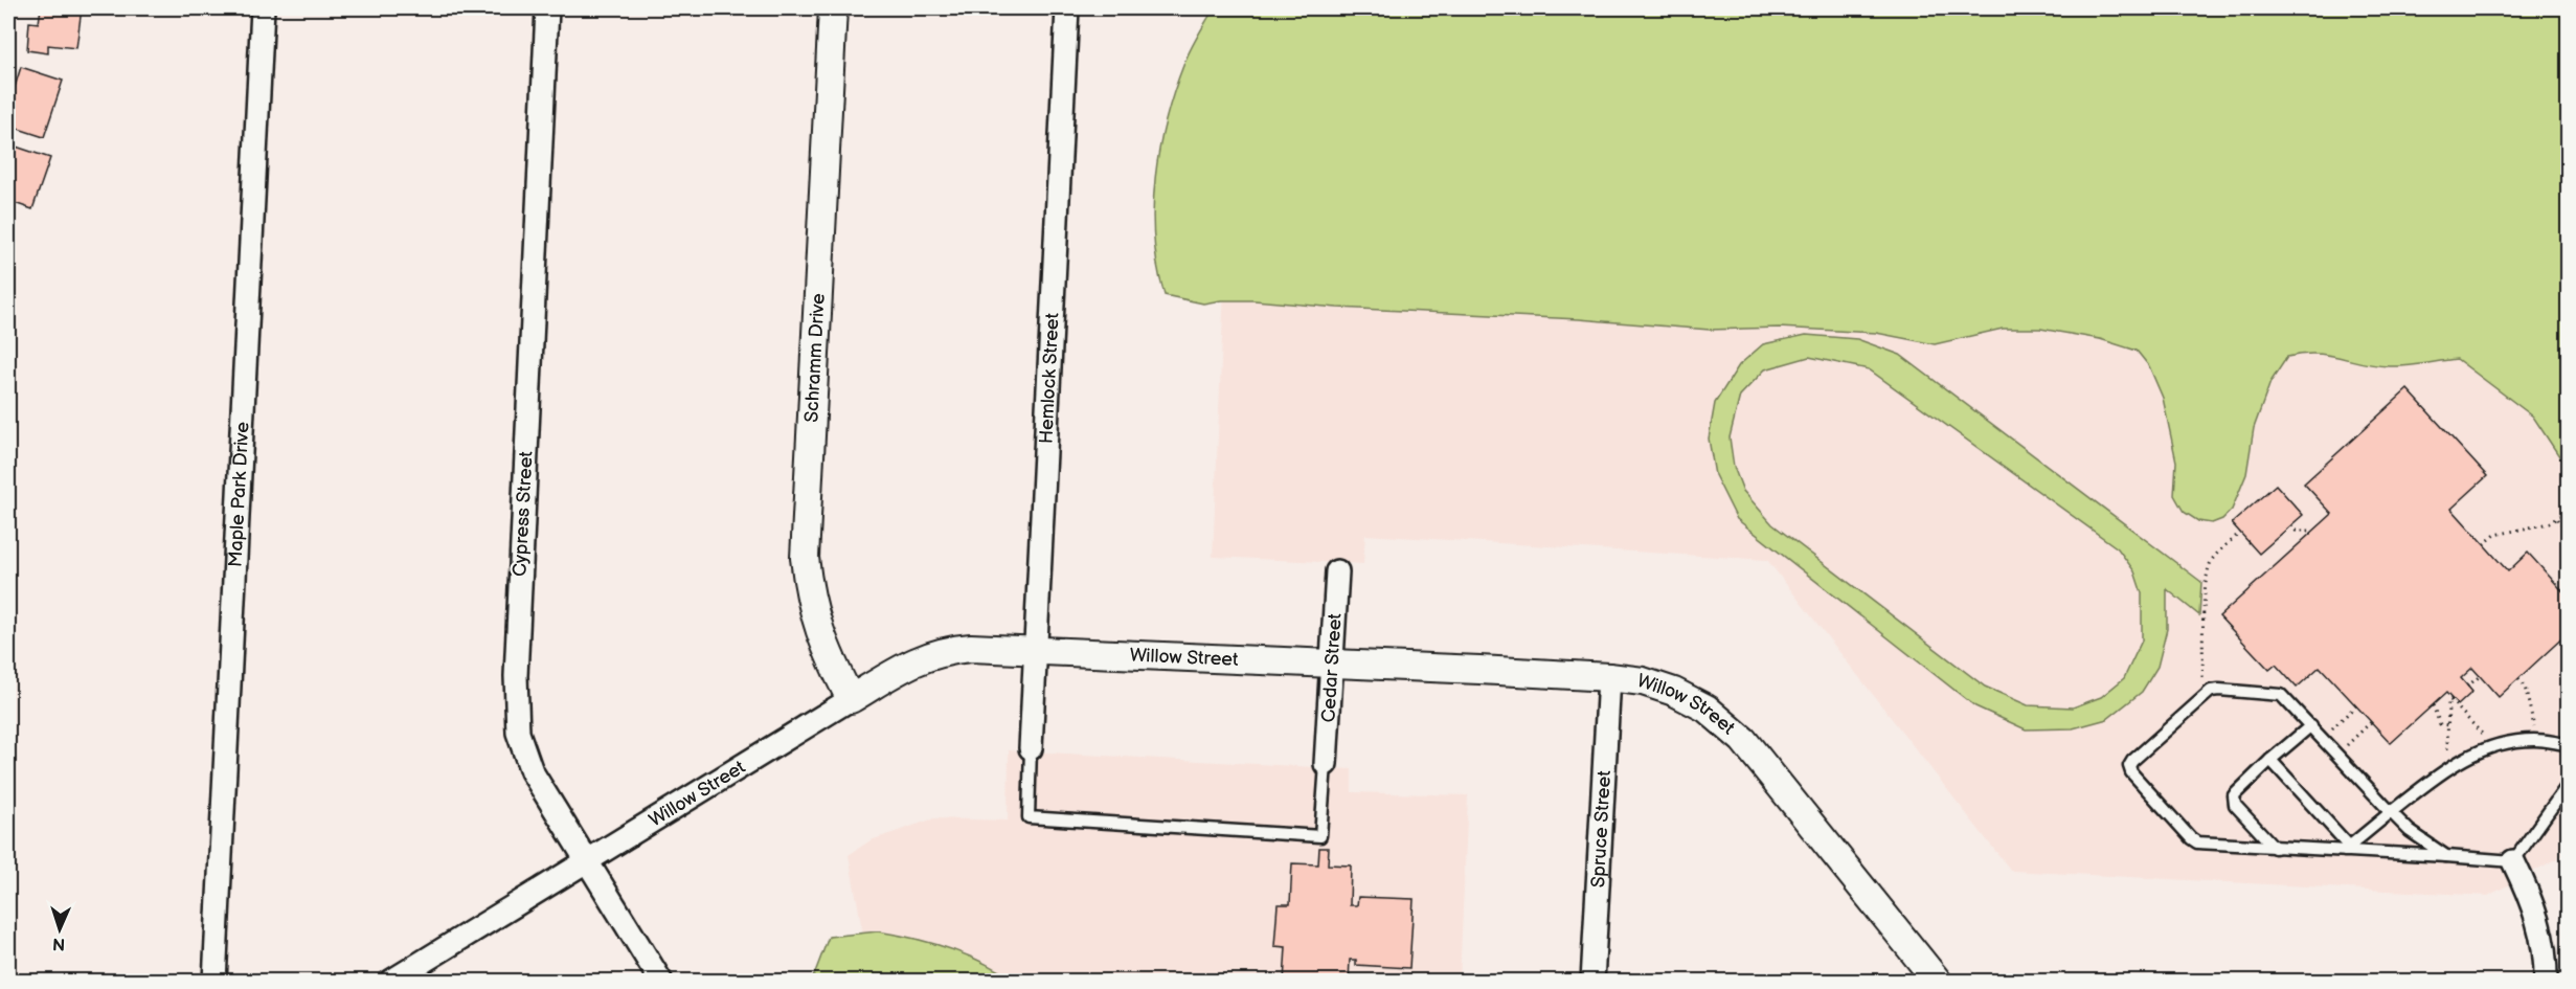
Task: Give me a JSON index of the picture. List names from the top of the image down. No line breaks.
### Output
{"streets":{"street":["Schramm Drive","Hemlock Street","Maple Park Drive","Cypress Street","Willow Street","Cedar Street","Spruce Street"]},"crossings":[["Schramm Drive","Willow Street"],["Hemlock Street","Willow Street"],["Cypress Street","Willow Street"],["Willow Street","Cedar Street"],["Willow Street","Spruce Street"]],"north":"bottom"}
